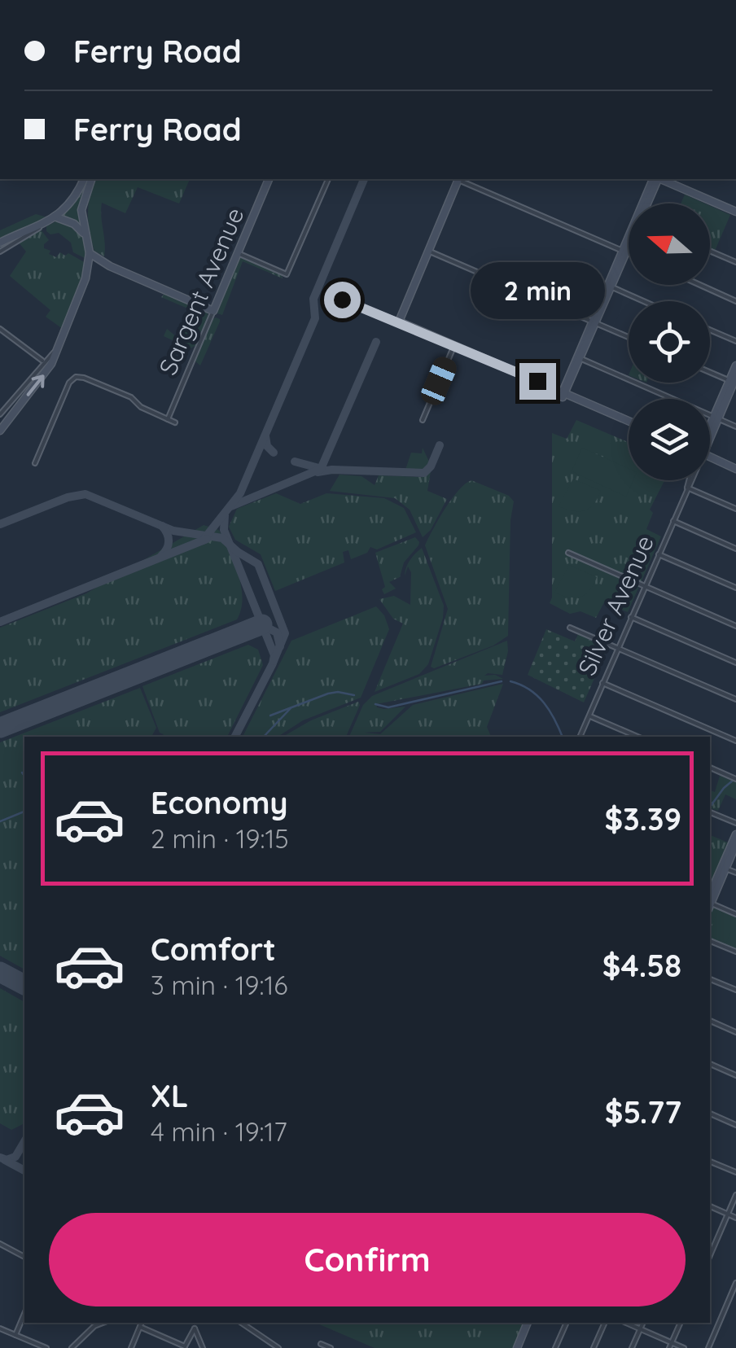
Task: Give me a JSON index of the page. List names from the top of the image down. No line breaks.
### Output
{"streets":{"main road":["Sargent Avenue","Silver Avenue"]},"north":"left","page":{"banner":["Ferry Road","Ferry Road"],"bubble":"2 min","list":[{"name":"Economy","note":"2 min · 19:15","value":"$3.39"},{"name":"Comfort","note":"3 min · 19:16","value":"$4.58"},{"name":"XL","note":"4 min · 19:17","value":"$5.77"}],"buttons":"Confirm"}}
